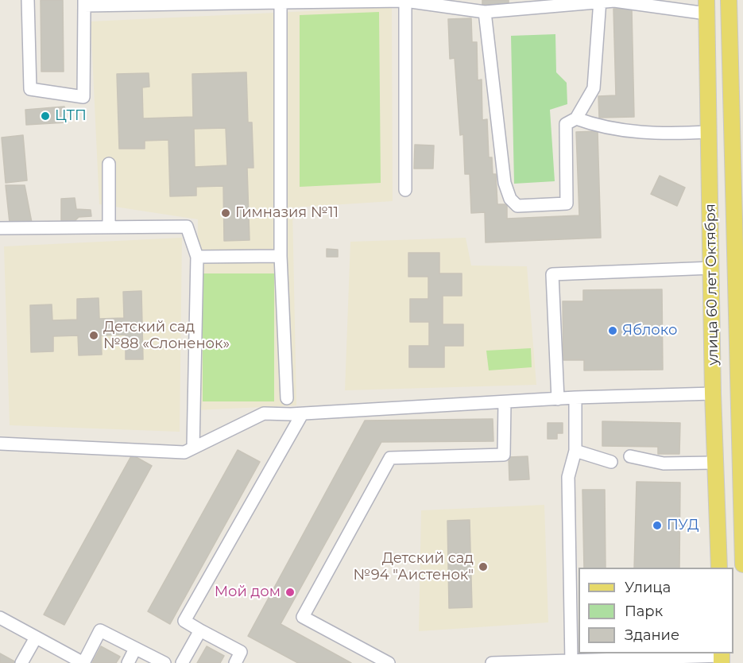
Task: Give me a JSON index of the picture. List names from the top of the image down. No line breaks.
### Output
{"streets":{"main road":["улица 60 лет Октября"]},"places":["ЦТП","Гимназия №11","Яблоко","Детский сад №88 «Слоненок»","ПУД","Детский сад №94 \"Аистенок\"","Мой дом"],"legend":["Улица","Парк","Здание"]}
